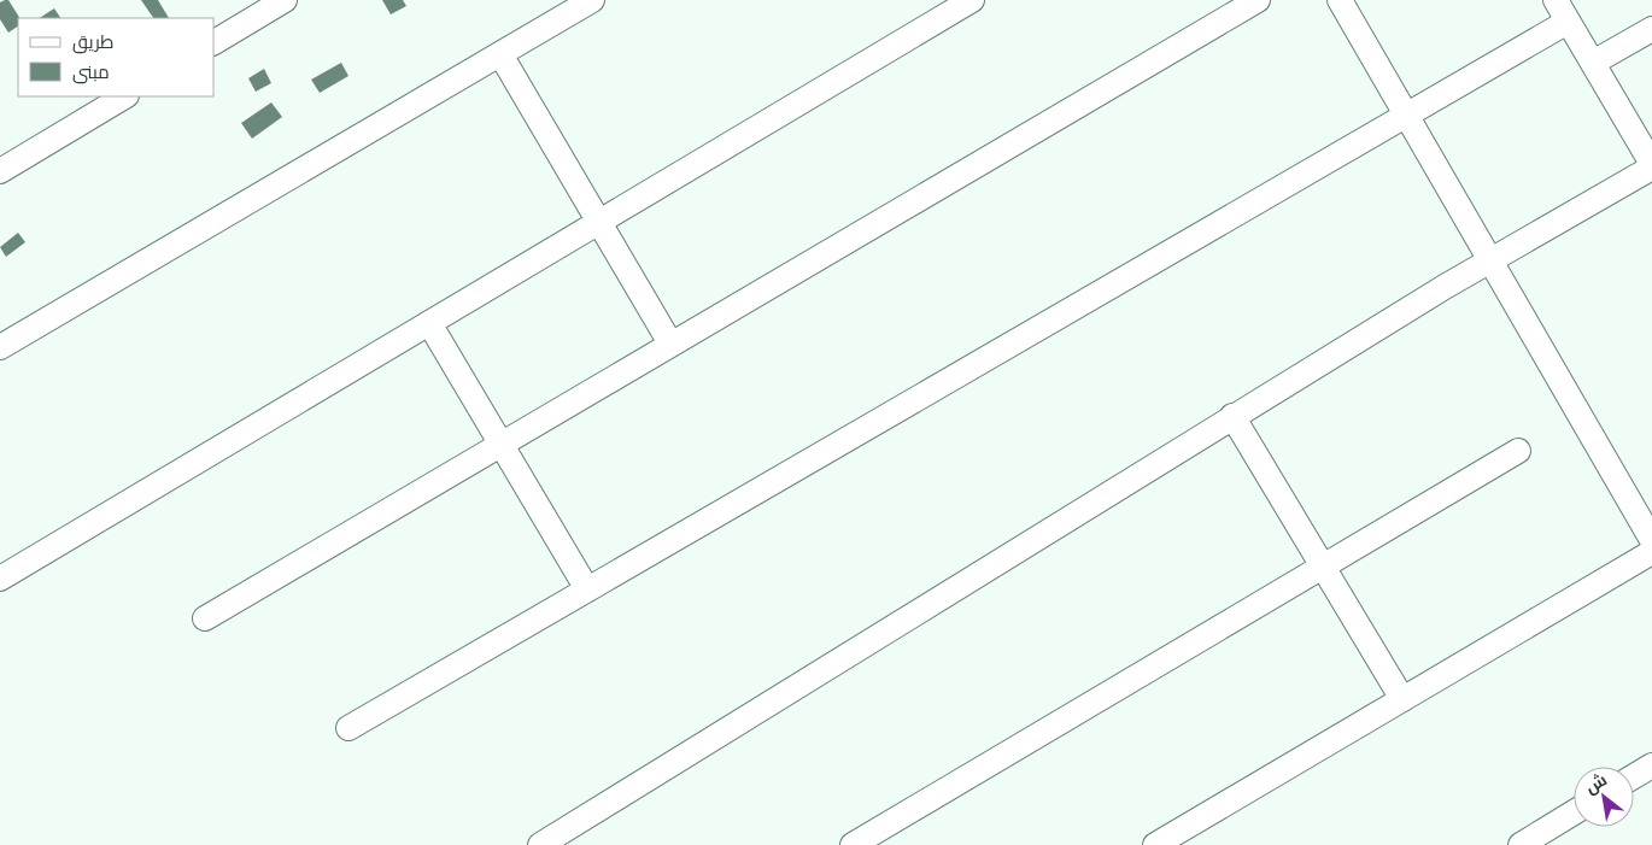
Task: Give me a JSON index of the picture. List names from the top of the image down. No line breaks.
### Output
{"legend":["طريق","مبنى"],"north":"top left"}
